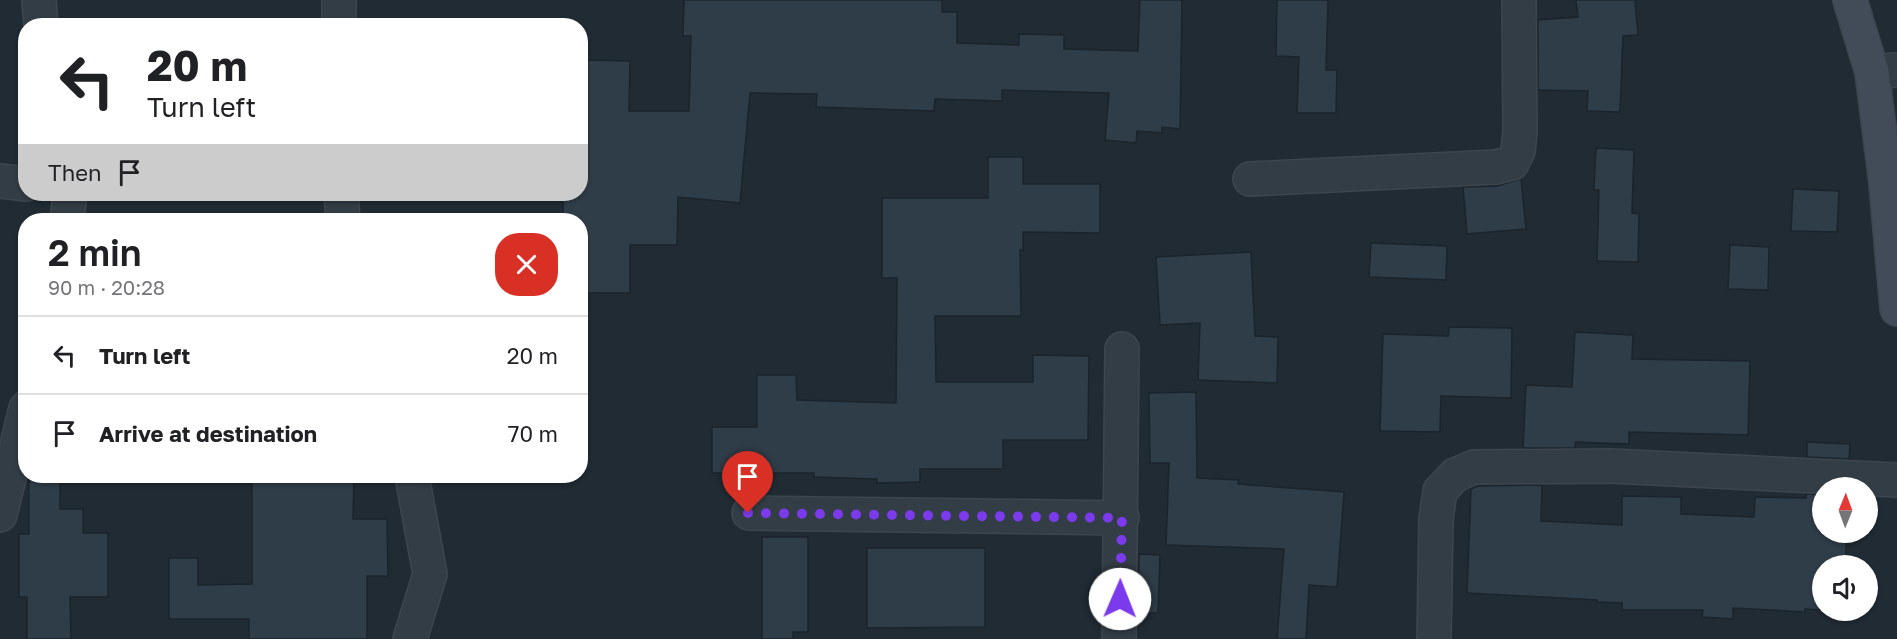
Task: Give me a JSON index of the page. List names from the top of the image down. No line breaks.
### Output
{"north":"top","page":{"turn":["20 m","Turn left"],"then":"Then","heading":["2 min","90 m · 20:28"],"list":[{"name":"Turn left","value":"20 m"},{"name":"Arrive at destination","value":"70 m"}]}}
